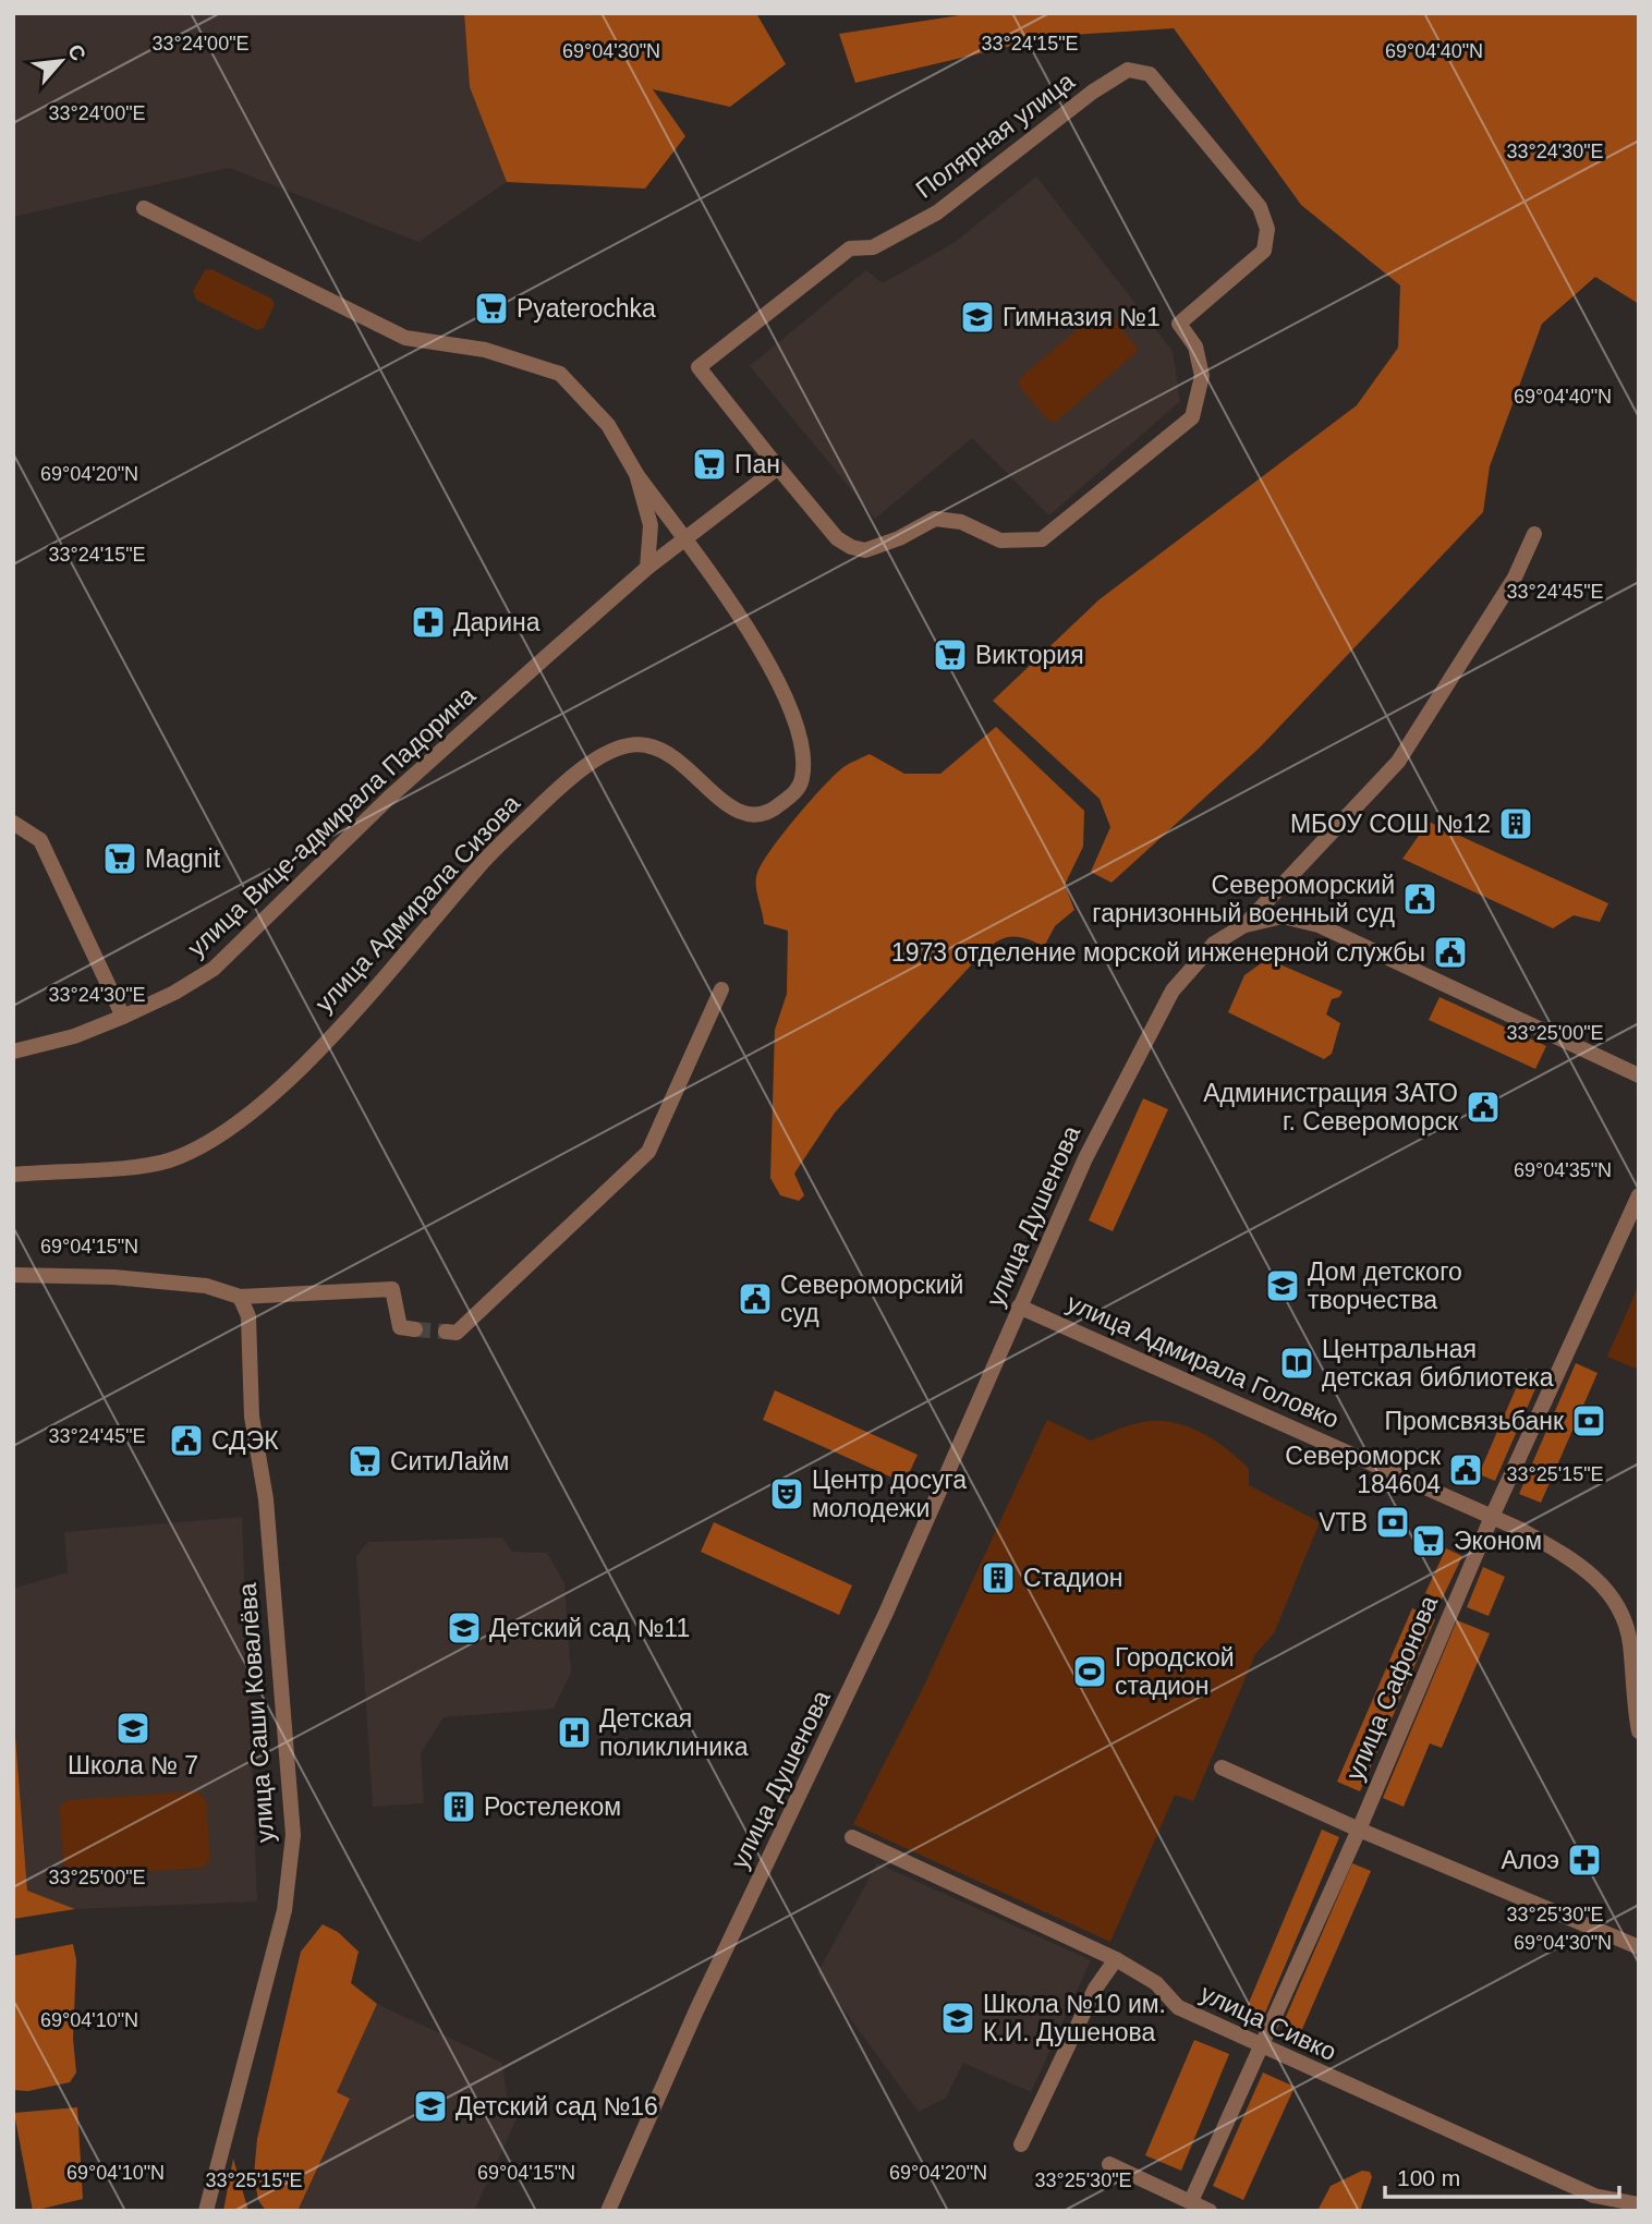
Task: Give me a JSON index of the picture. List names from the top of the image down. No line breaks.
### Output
{"streets":{"street":["Полярная улица","улица Вице-адмирала Падорина","улица Адмирала Сизова","улица Душенова","улица Адмирала Головко","улица Сафонова","улица Саши Ковалёва","улица Сивко"]},"crossings":[["улица Душенова","улица Адмирала Головко"],["улица Адмирала Головко","улица Сафонова"],["улица Сафонова","улица Сивко"]],"places":{"supermarket":["Pyaterochka","Пан","Виктория","Magnit","СитиЛайм","Эконом"],"school or university":["Гимназия №1","Дом детского творчества","Детский сад №11","Школа № 7","Школа №10 им. К.И. Душенова","Детский сад №16"],"pharmacy":["Дарина","Алоэ"],"building":["МБОУ СОШ №12","Стадион","Ростелеком"],"public building":["Североморский гарнизонный военный суд","1973 отделение морской инженерной службы","Администрация ЗАТО г. Североморск","Североморский суд","СДЭК","Североморск 184604"],"library":["Центральная детская библиотека"],"bank":["Промсвязьбанк","VTB"],"theatre":["Центр досуга молодежи"],"sports":["Городской стадион"],"hospital":["Детская поликлиника"]},"scale_bar":"100 m","north":"top right","coordinates":["33°24'00\"E","33°24'15\"E","69°04'30\"N","69°04'40\"N","33°24'30\"E","69°04'20\"N","33°24'45\"E","33°25'00\"E","69°04'35\"N","69°04'15\"N","33°25'15\"E","33°25'30\"E","69°04'10\"N"]}
